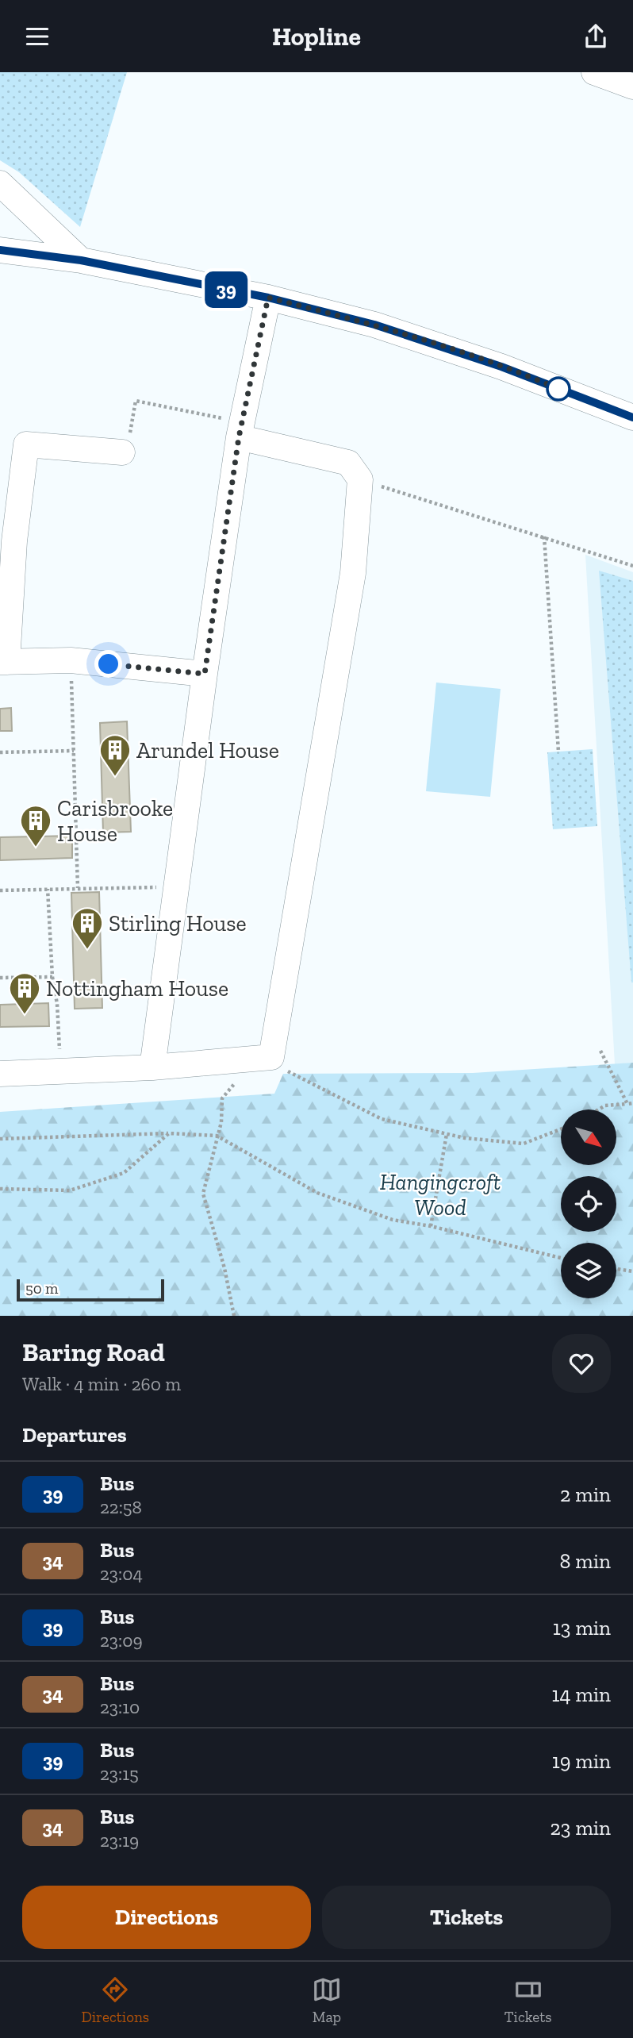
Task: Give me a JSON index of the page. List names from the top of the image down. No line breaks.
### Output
{"parks":["Hangingcroft Wood"],"places":{"building":["Arundel House","Carisbrooke House","Stirling House","Nottingham House"]},"lines":["bus line 39"],"scale_bar":"50 m","north":"bottom right","page":{"header":"Hopline","on_map":"39","scale":"50 m","heading":[["Baring Road","Walk · 4 min · 260 m"],"Departures"],"list":[{"mark":"39","name":"Bus","note":"22:58","value":"2 min"},{"mark":"34","name":"Bus","note":"23:04","value":"8 min"},{"mark":"39","name":"Bus","note":"23:09","value":"13 min"},{"mark":"34","name":"Bus","note":"23:10","value":"14 min"},{"mark":"39","name":"Bus","note":"23:15","value":"19 min"},{"mark":"34","name":"Bus","note":"23:19","value":"23 min"}],"buttons":["Directions","Tickets"],"tabs":["Directions","Map","Tickets"]}}
